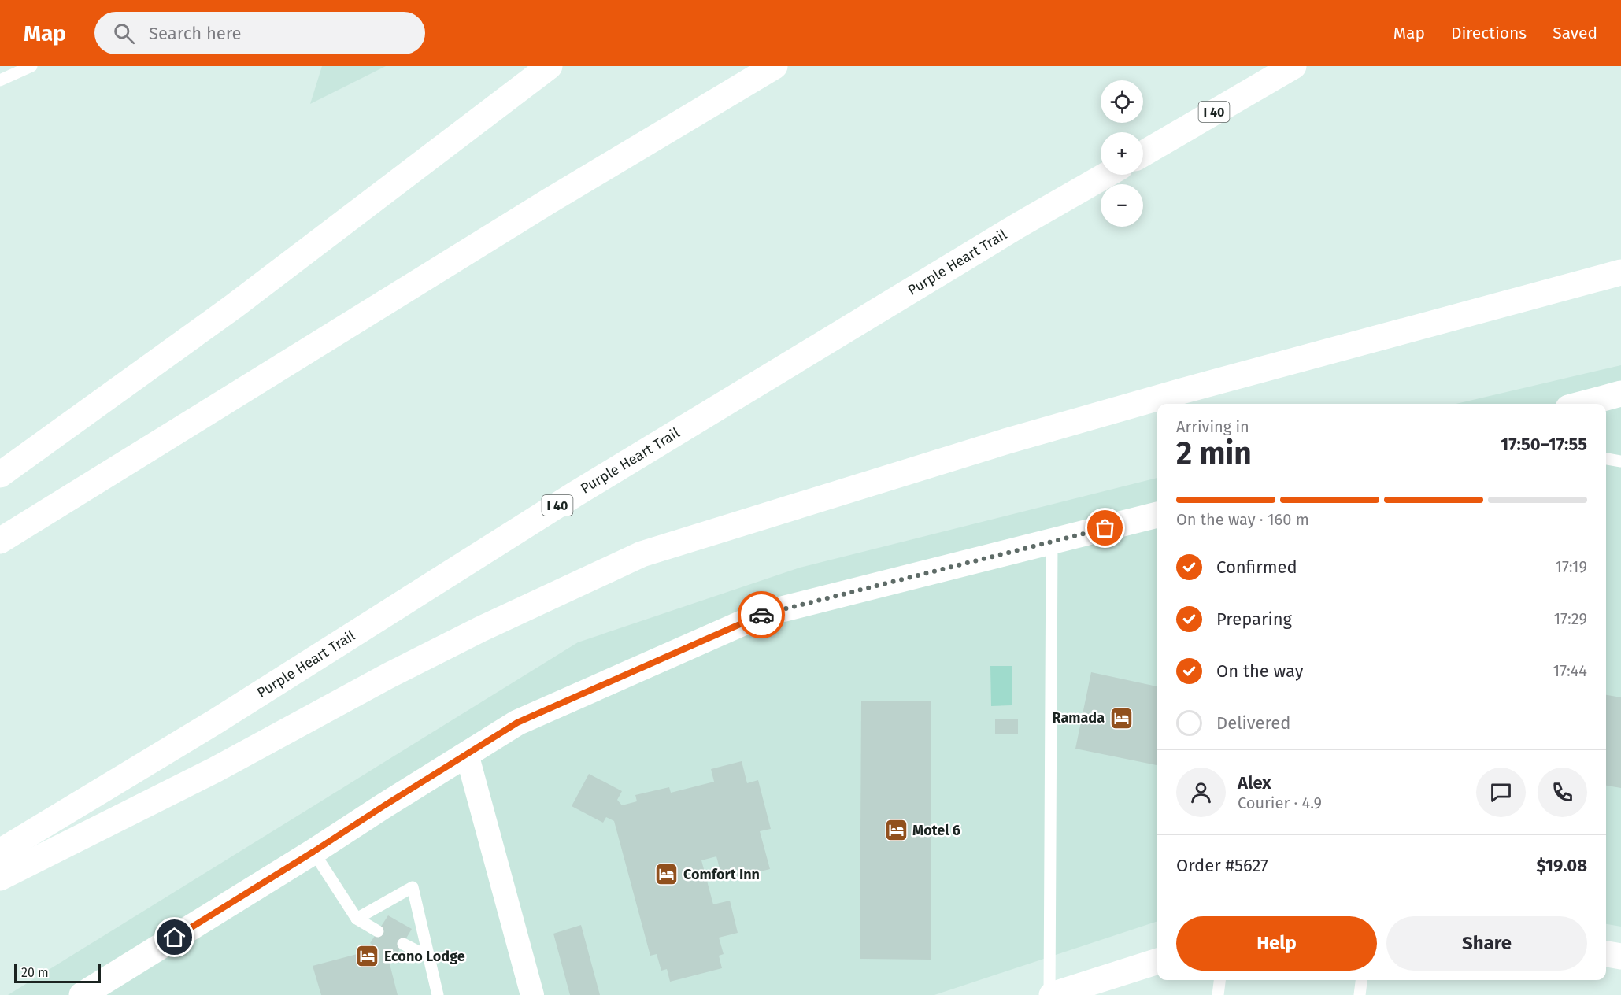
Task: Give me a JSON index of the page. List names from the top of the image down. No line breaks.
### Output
{"streets":{"main road":["I 40","Purple Heart Trail"]},"places":{"hotel":["Ramada","Motel 6","Comfort Inn","Econo Lodge"]},"scale_bar":"20 m","page":{"header":"Map","search":"Search here","nav":["Map","Directions","Saved"],"map_buttons":["+","−"],"heading":["2 min","Arriving in","17:50–17:55"],"panel":["Alex","Courier · 4.9","Order #5627","$19.08"],"bar":"On the way · 160 m","list":[["Confirmed","17:19"],["Preparing","17:29"],["On the way","17:44"],"Delivered"],"buttons":["Help","Share"],"scale":"20 m"}}
